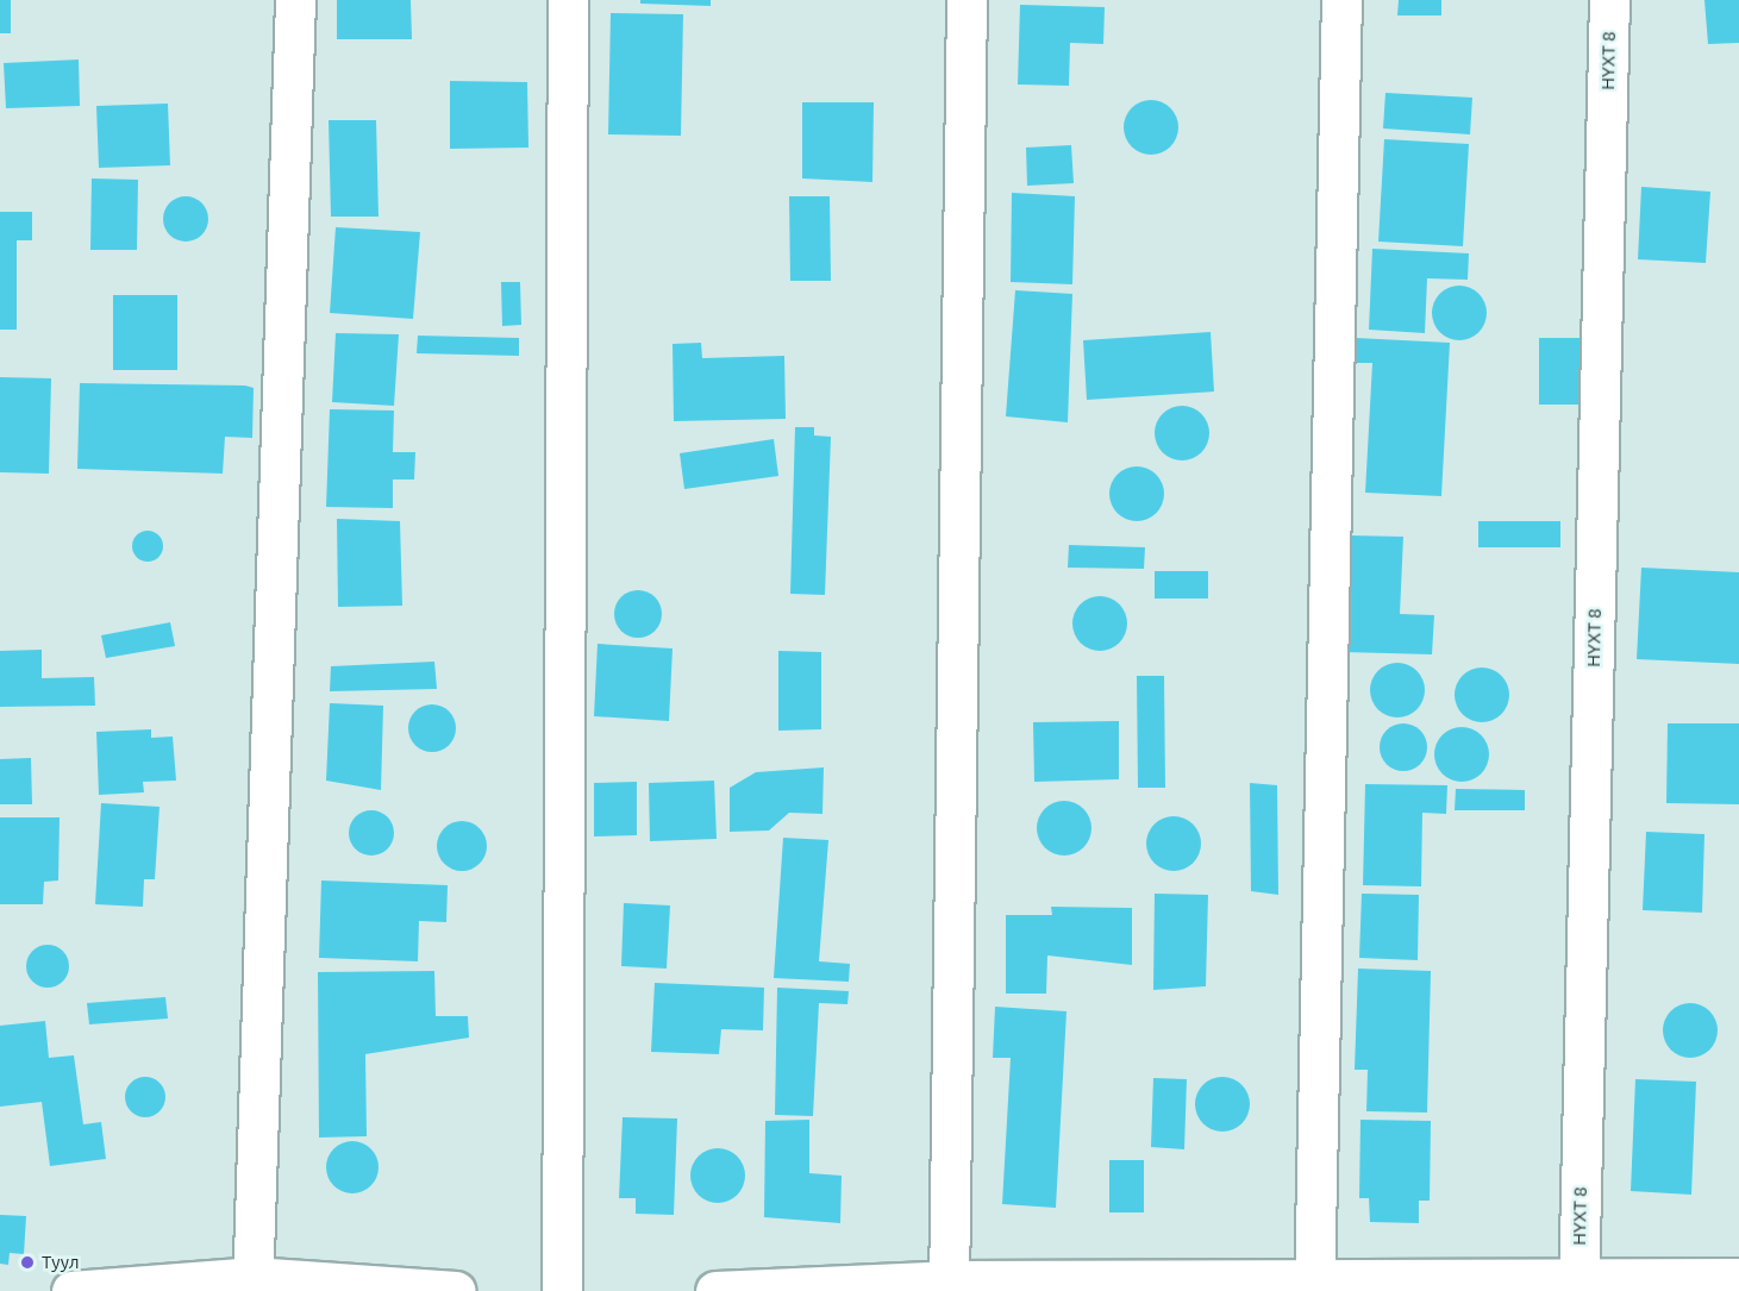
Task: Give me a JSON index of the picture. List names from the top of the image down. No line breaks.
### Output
{"streets":{"street":["НҮХТ 8"]},"places":["Туул"]}
